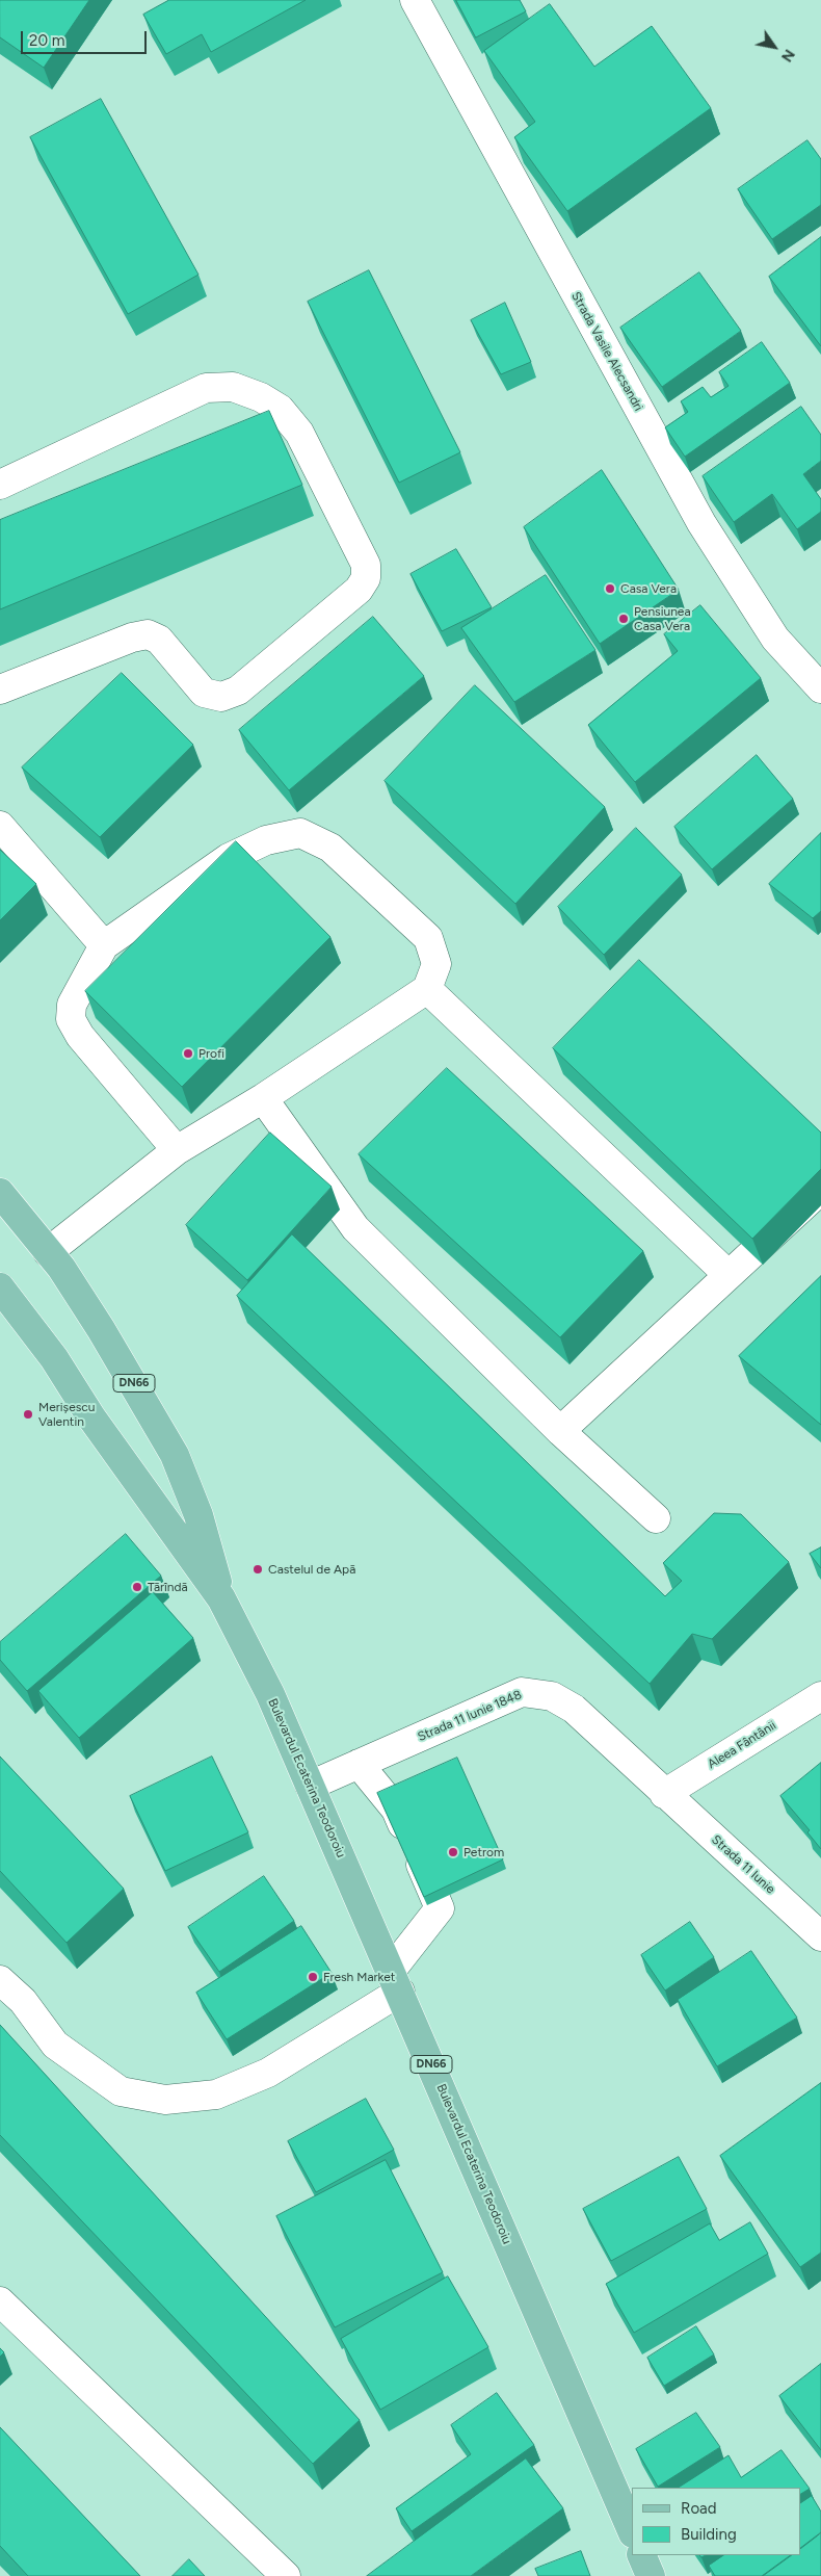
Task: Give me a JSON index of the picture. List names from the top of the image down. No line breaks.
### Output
{"streets":{"main road":["DN66","Bulevardul Ecaterina Teodoroiu"],"street":["Strada Vasile Alecsandri","Strada 11 Iunie 1848","Aleea Fântânii","Strada 11 Iunie"]},"crossings":[["Strada 11 Iunie 1848","Aleea Fântânii"],["Strada 11 Iunie 1848","Bulevardul Ecaterina Teodoroiu"],["Strada 11 Iunie 1848","Strada 11 Iunie"],["Aleea Fântânii","Strada 11 Iunie"]],"places":["Casa Vera","Pensiunea Casa Vera","Profi","Merișescu Valentin","Castelul de Apă","Tărîndă","Petrom","Fresh Market"],"legend":["Road","Building"],"scale_bar":"20 m","north":"bottom right"}
